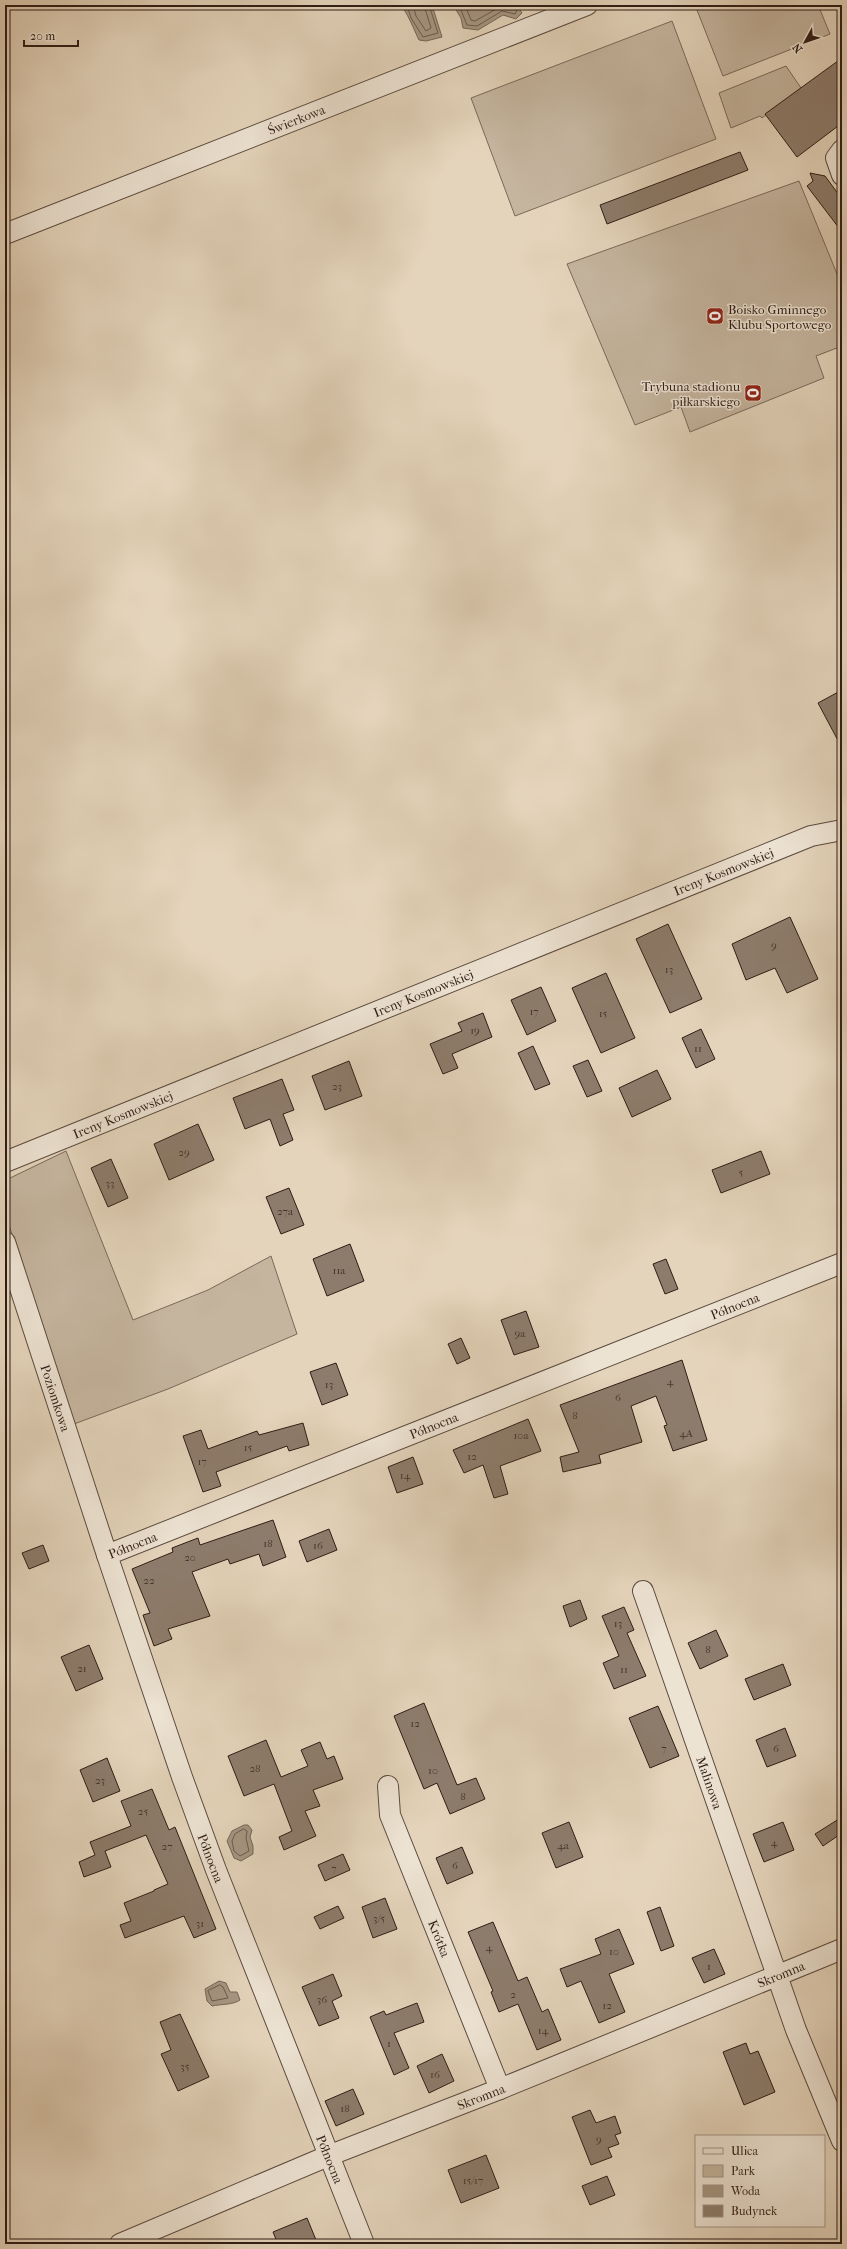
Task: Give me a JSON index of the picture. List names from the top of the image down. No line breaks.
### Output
{"streets":{"street":["Świerkowa","Ireny Kosmowskiej","Północna","Poziomkowa","Malinowa","Krótka","Skromna"]},"crossings":[["Północna","Poziomkowa"],["Północna","Skromna"],["Malinowa","Skromna"],["Krótka","Skromna"]],"places":{"sports":["Boisko Gminnego Klubu Sportowego","Trybuna stadionu piłkarskiego"]},"house_numbers":["9","13","17","15","19","11","23","29","5","33","27a","11a","9a","4","13","6","8","4A","10a","15","12","17","14","18","16","20","22","13","8","21","11","12","7","6","28","10","23","8","25","4","4a","27","6","7","3/5","31","4","10","1","2","36","12","14","1","35","16","18","9","15/17"],"legend":["Ulica","Park","Woda","Budynek"],"scale_bar":"20 m","north":"bottom left"}
